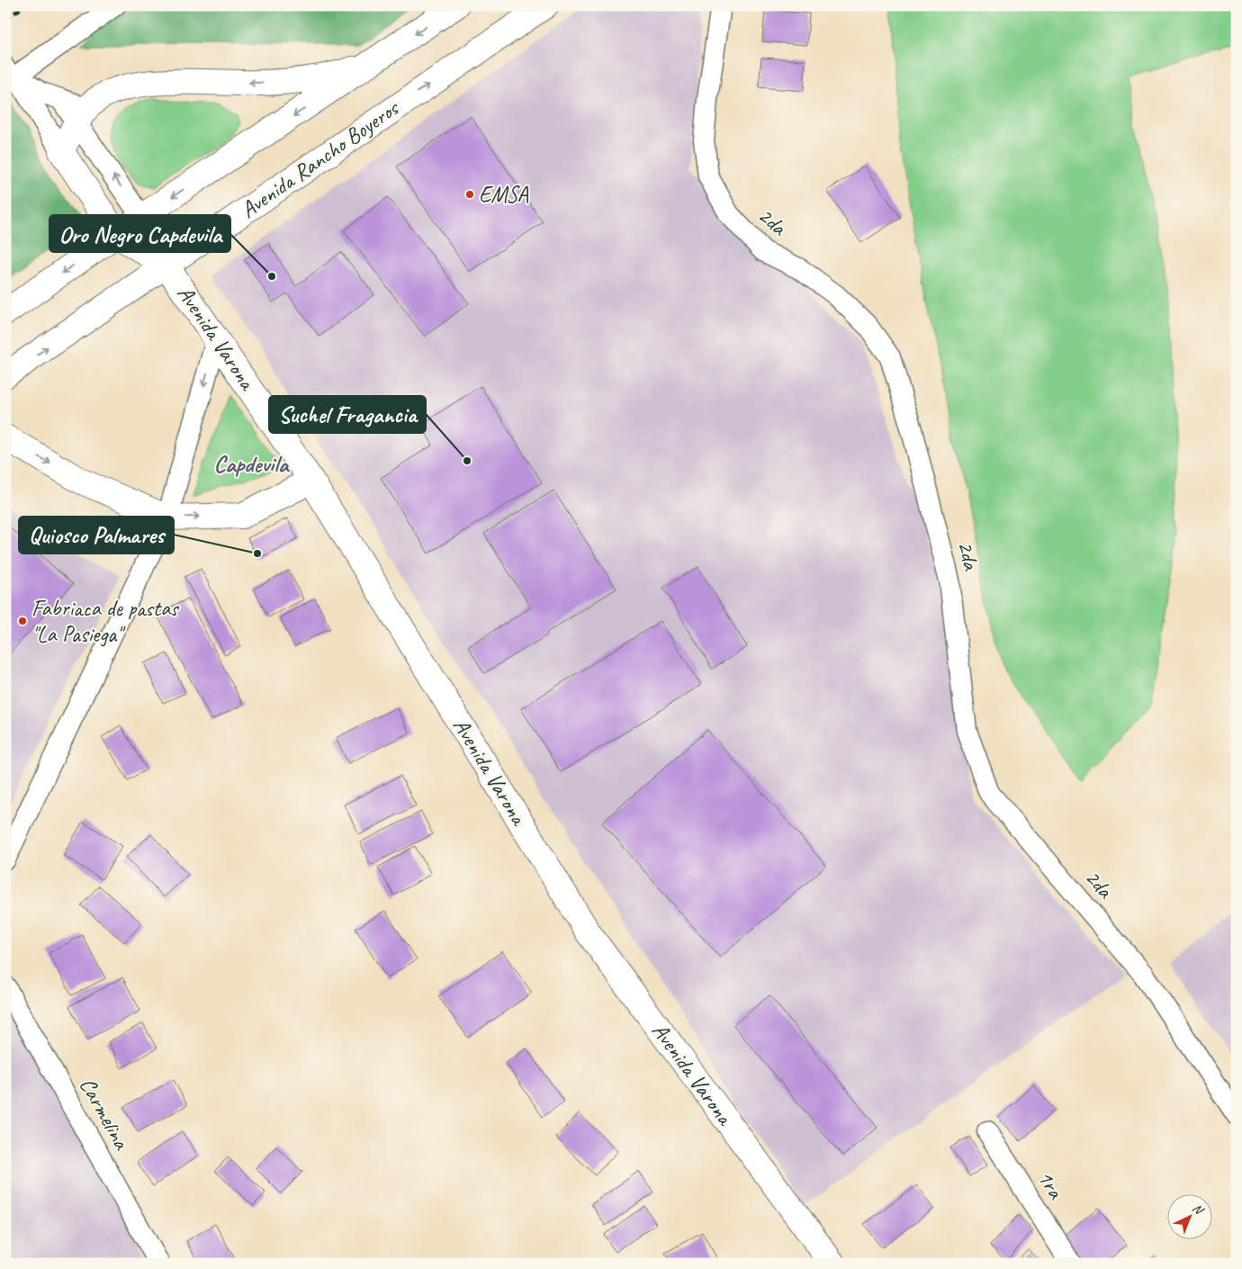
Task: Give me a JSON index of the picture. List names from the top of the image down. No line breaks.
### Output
{"streets":{"main road":["Avenida Rancho Boyeros","Avenida Varona"],"street":["2da","Carmelina","1ra"]},"crossings":[["Avenida Rancho Boyeros","Avenida Varona"]],"districts":["Capdevila"],"places":["EMSA","Oro Negro Capdevila","Suchel Fragancia","Quiosco Palmares","Fabriaca de pastas \"La Pasiega\""],"north":"top right"}
